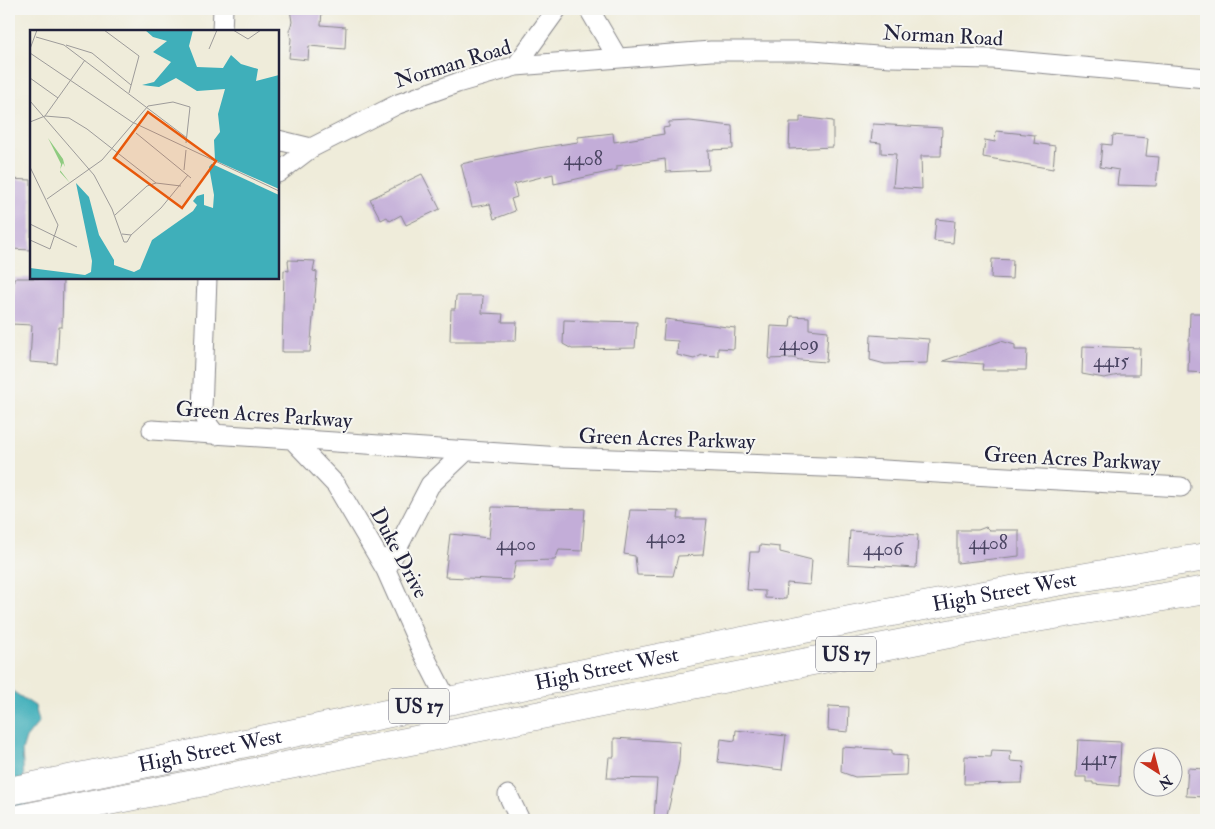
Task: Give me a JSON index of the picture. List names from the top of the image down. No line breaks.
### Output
{"streets":{"main road":["High Street West","US 17"],"street":["Norman Road","Green Acres Parkway","Duke Drive"]},"crossings":[["Green Acres Parkway","Duke Drive"],["Duke Drive","High Street West"]],"house_numbers":["4408","4409","4415","4402","4408","4400","4406","4417"],"north":"bottom right"}
